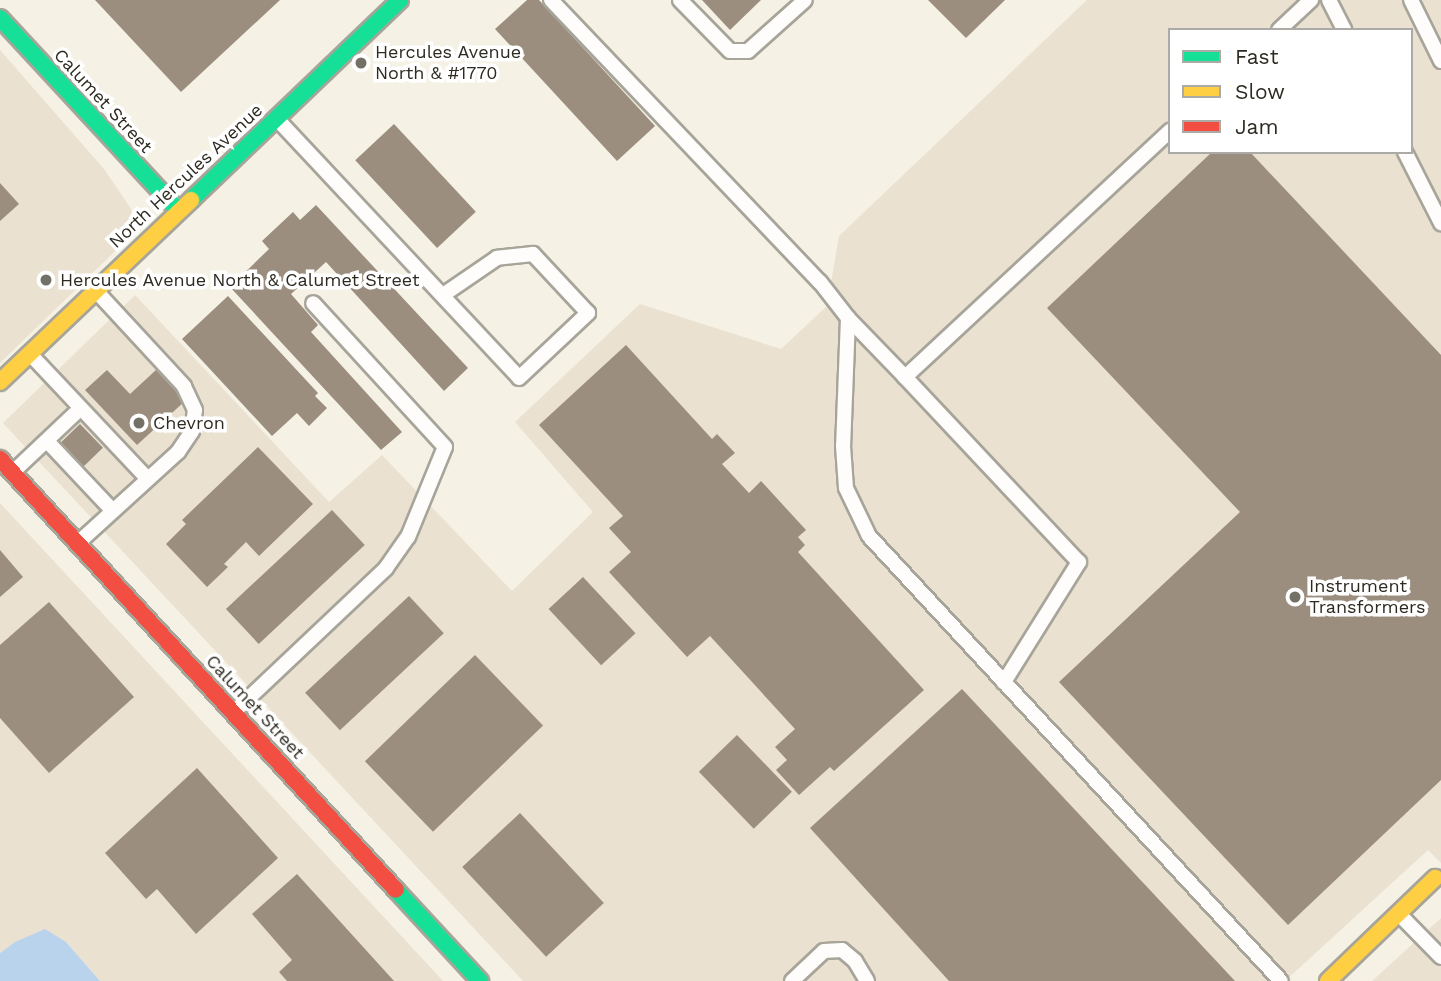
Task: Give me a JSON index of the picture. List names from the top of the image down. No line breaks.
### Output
{"streets":{"street":["Calumet Street","North Hercules Avenue"]},"crossings":[["Calumet Street","North Hercules Avenue"]],"places":["Hercules Avenue North & #1770","Hercules Avenue North & Calumet Street","Chevron","Instrument Transformers"],"legend":["Fast","Slow","Jam"]}
